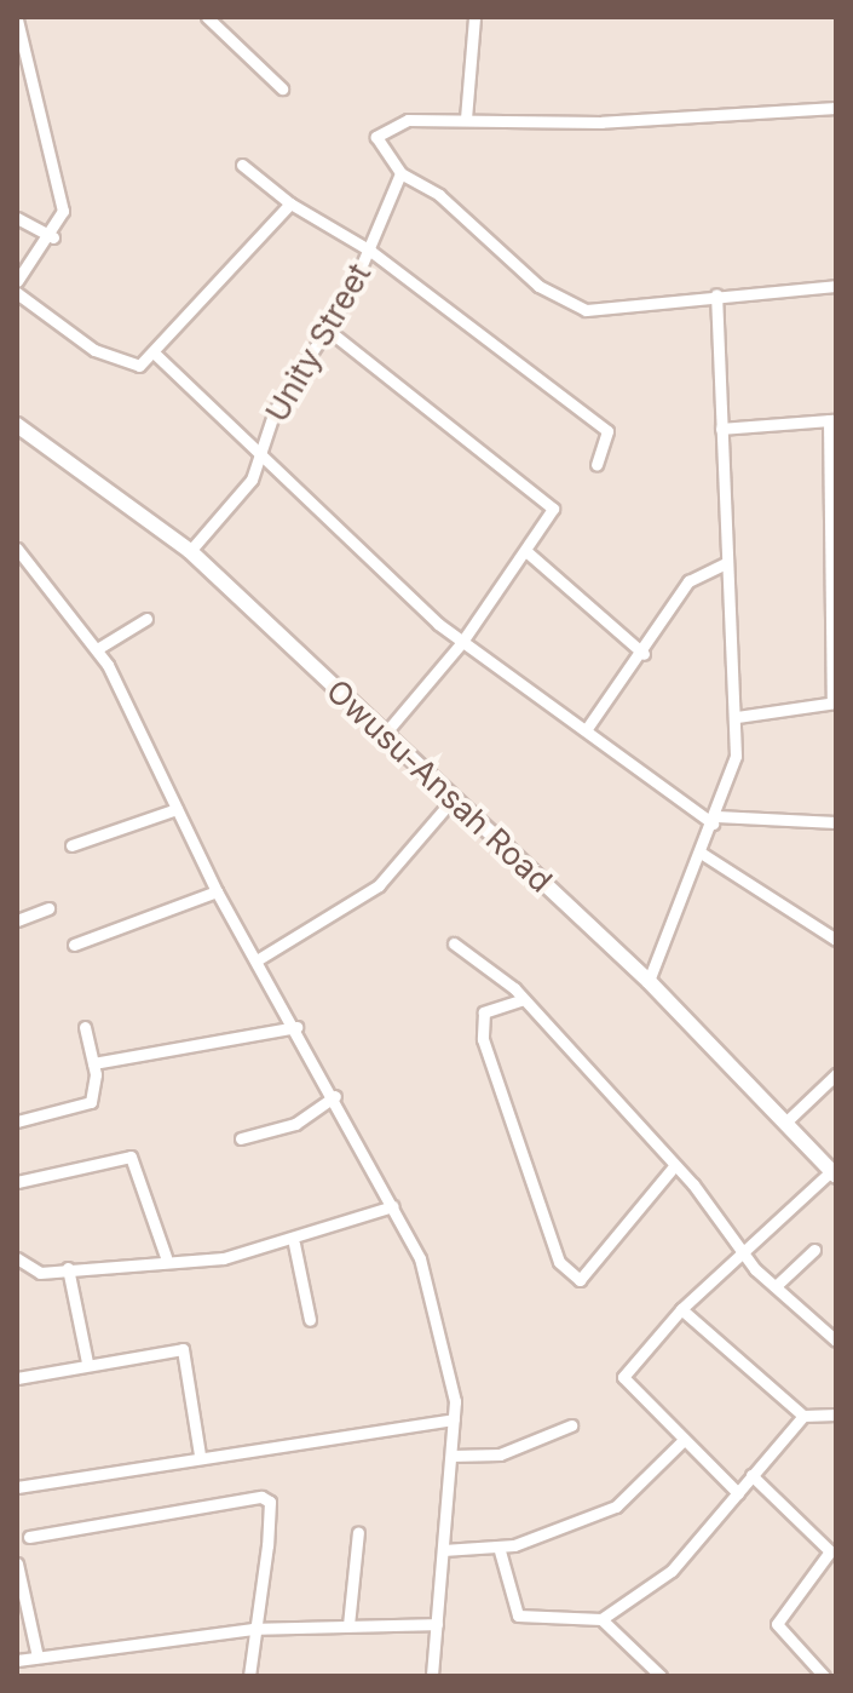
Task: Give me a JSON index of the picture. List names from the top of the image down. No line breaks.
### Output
{"streets":{"street":["Unity Street","Owusu-Ansah Road"]},"crossings":[["Unity Street","Owusu-Ansah Road"]]}
